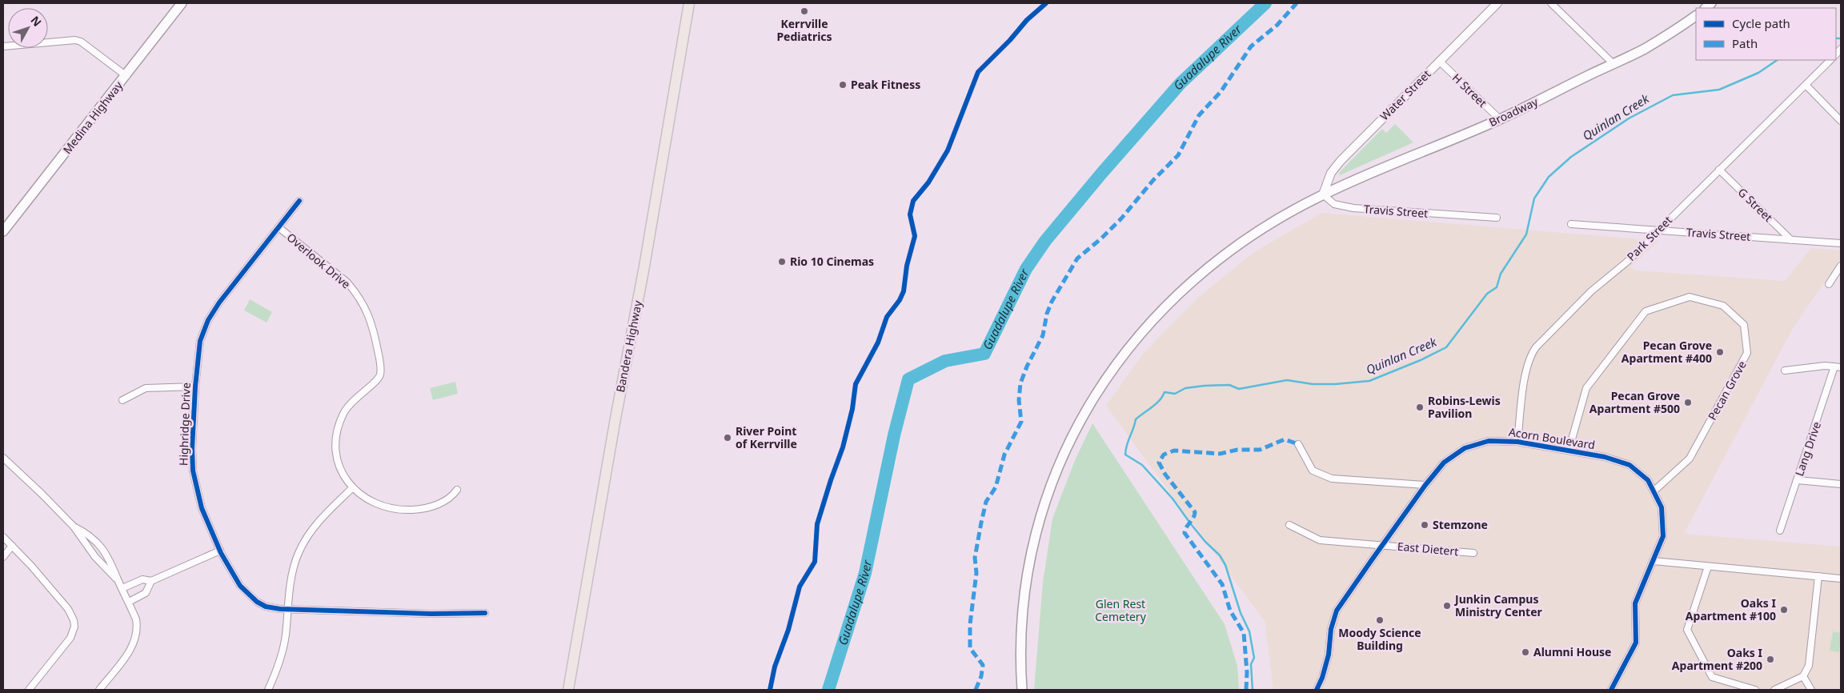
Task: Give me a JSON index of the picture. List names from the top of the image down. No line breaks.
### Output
{"streets":{"main road":["Broadway","Medina Highway","Bandera Highway"],"street":["H Street","Water Street","G Street","Travis Street","Park Street","Overlook Drive","Pecan Grove","Highridge Drive","Acorn Boulevard","Lang Drive","East Dietert"]},"crossings":[["H Street","Water Street"],["H Street","Broadway"],["Water Street","Broadway"],["Water Street","Travis Street"],["Broadway","Travis Street"],["G Street","Travis Street"],["G Street","Park Street"],["Travis Street","Park Street"],["Park Street","Acorn Boulevard"],["Overlook Drive","Highridge Drive"],["Pecan Grove","Acorn Boulevard"],["Acorn Boulevard","East Dietert"]],"water":["Guadalupe River","Quinlan Creek"],"parks":["Glen Rest Cemetery"],"places":["Kerrville Pediatrics","Peak Fitness","Rio 10 Cinemas","Pecan Grove Apartment #400","Pecan Grove Apartment #500","Robins-Lewis Pavilion","River Point of Kerrville","Stemzone","Junkin Campus Ministry Center","Oaks I Apartment #100","Moody Science Building","Alumni House","Oaks I Apartment #200"],"legend":["Cycle path","Path"],"north":"top right"}
